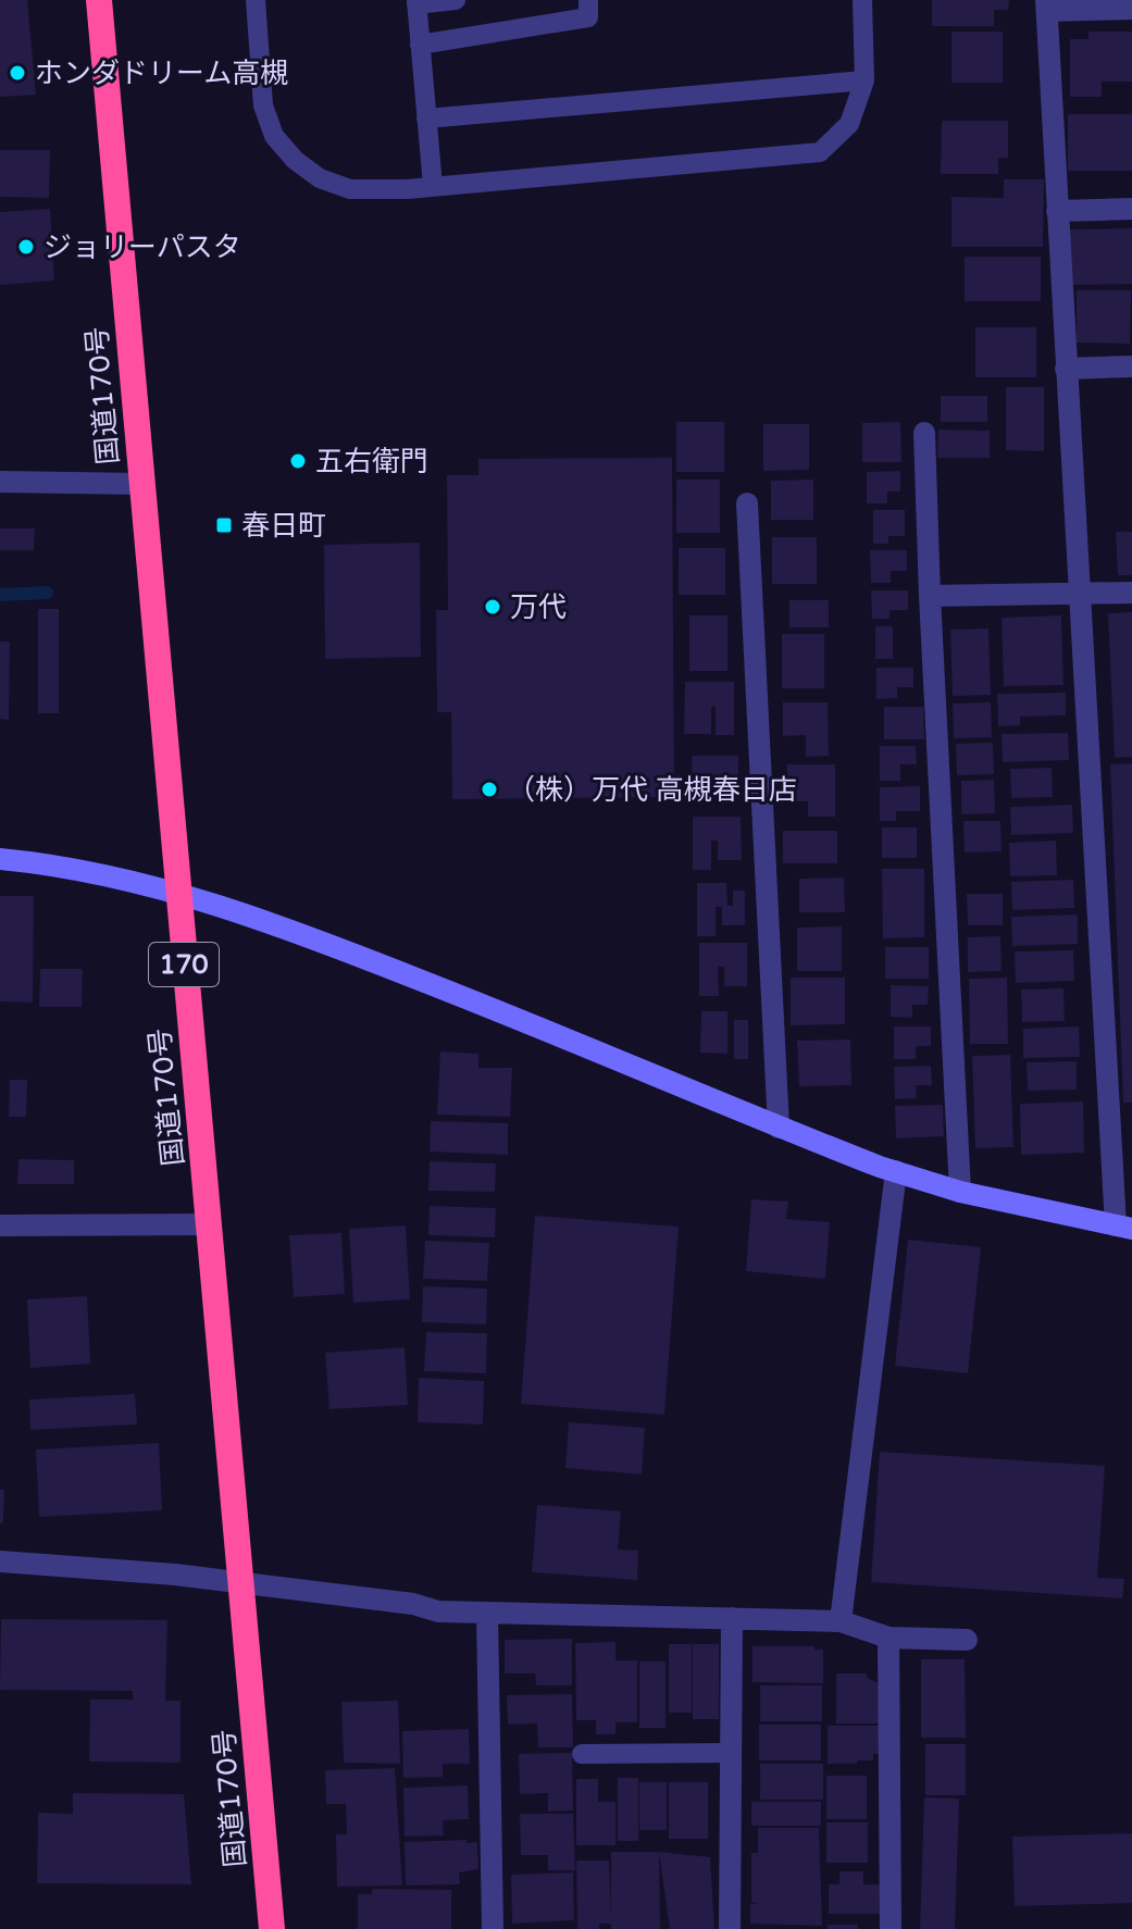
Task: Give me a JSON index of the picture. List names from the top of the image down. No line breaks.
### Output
{"streets":{"highway":["国道170号","170"]},"places":{"other":["ホンダドリーム高槻","ジョリーパスタ","五右衛門","万代","（株）万代 高槻春日店"],"transit":["春日町"]}}
